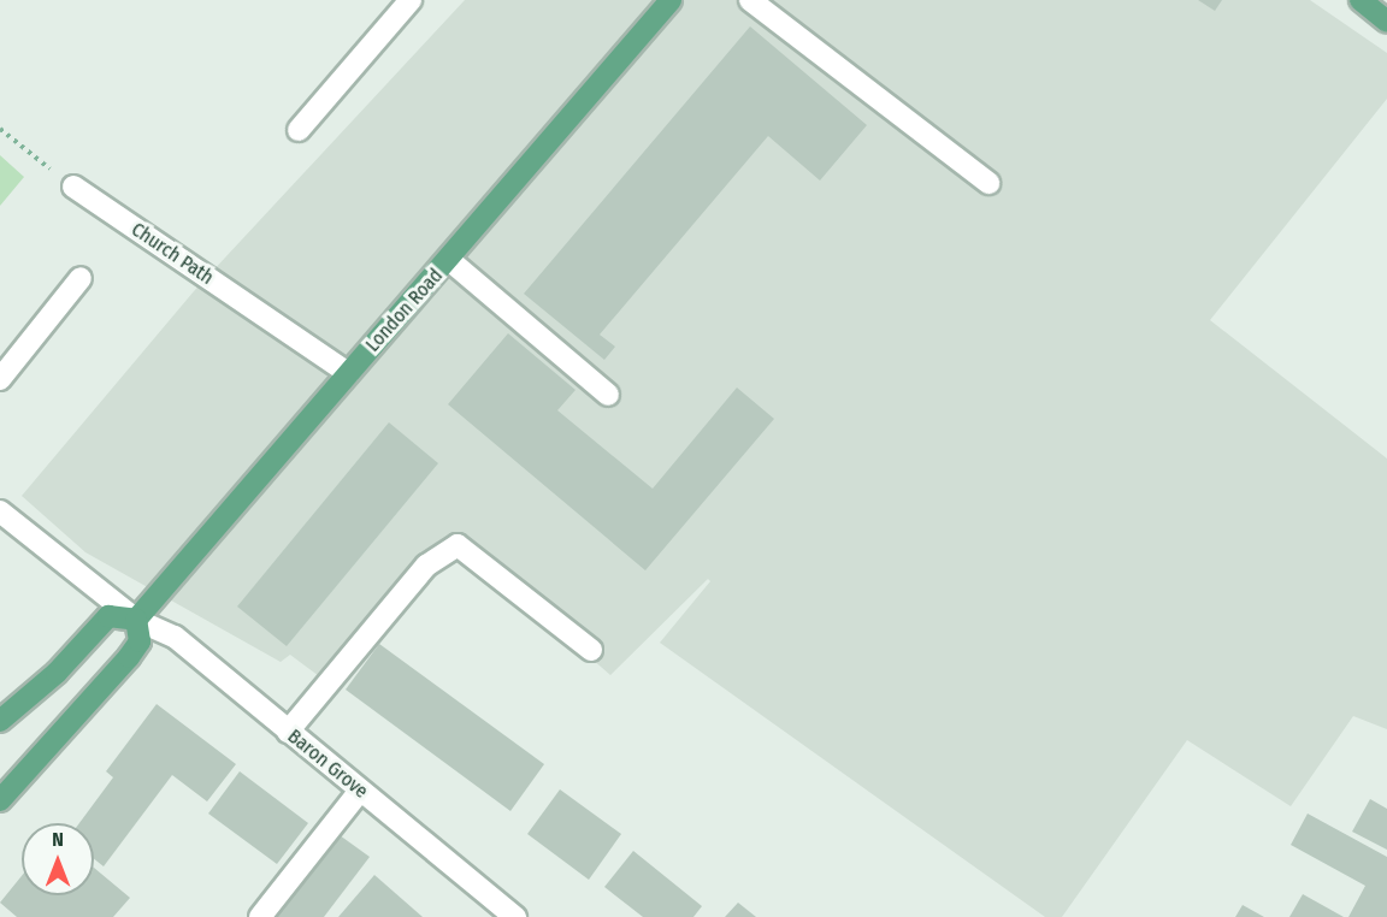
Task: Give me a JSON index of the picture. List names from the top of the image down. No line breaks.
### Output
{"streets":{"main road":["London Road"],"street":["Church Path","Baron Grove"]},"crossings":[["Church Path","London Road"],["London Road","Baron Grove"]],"north":"top"}
